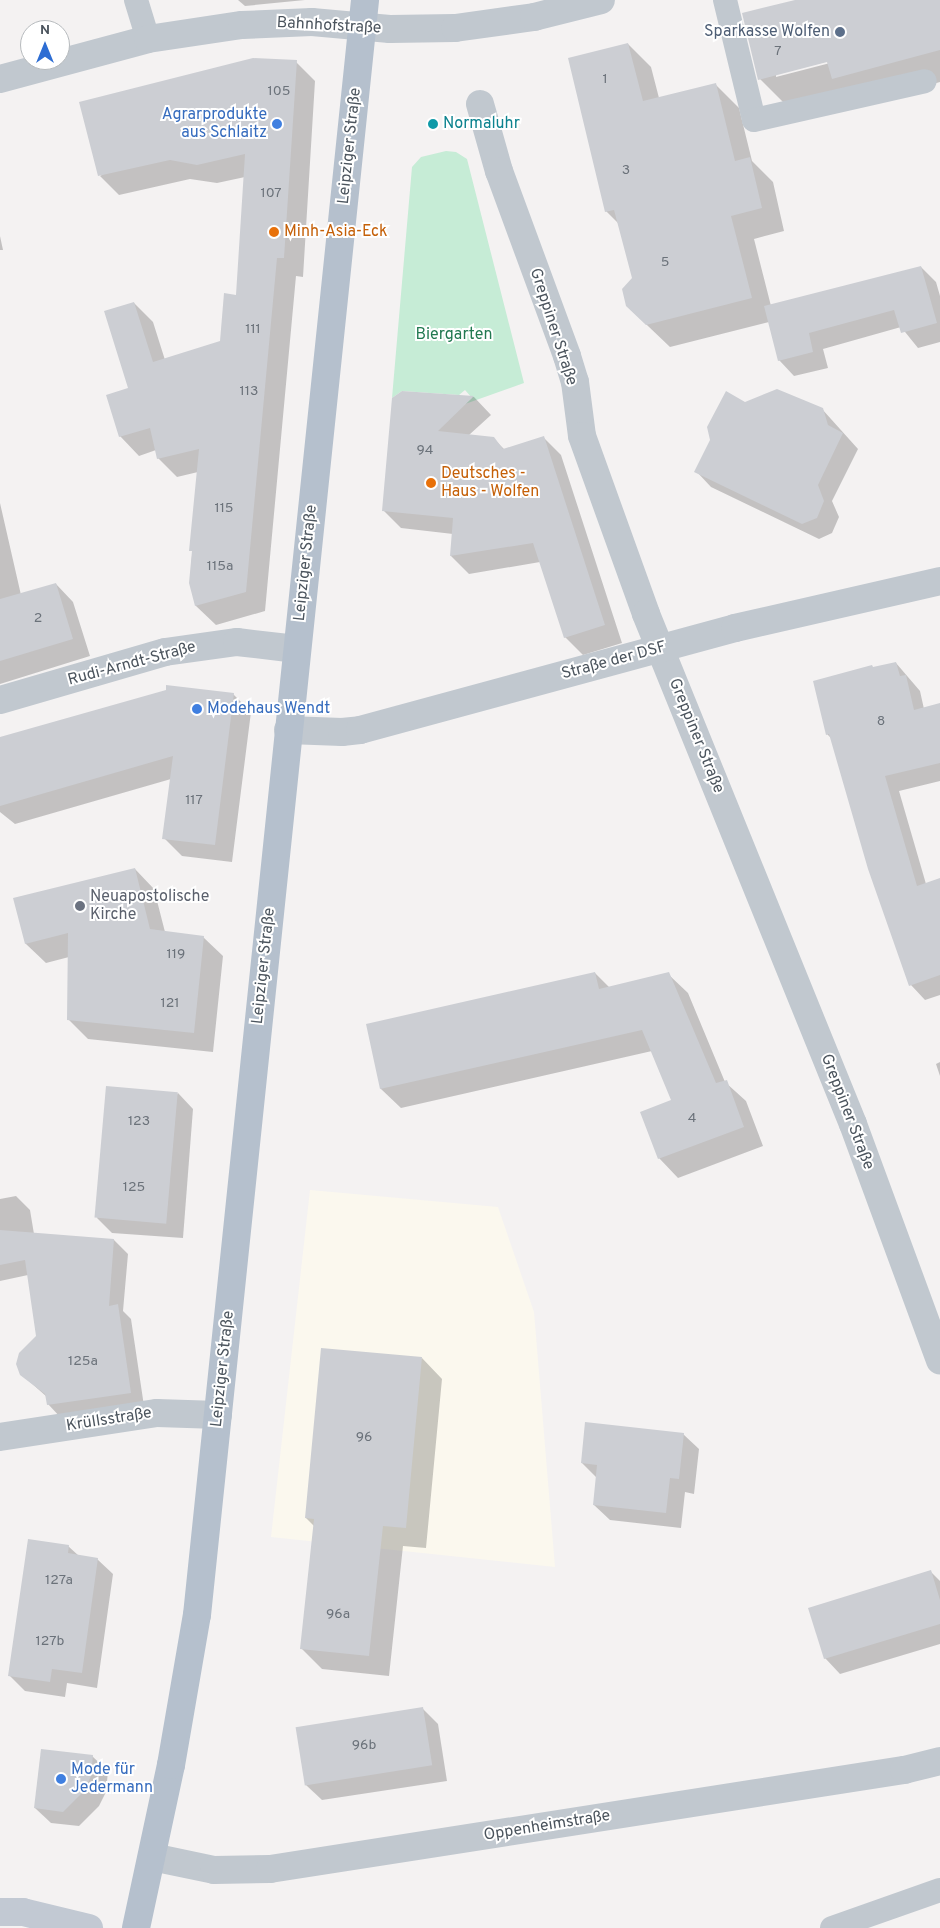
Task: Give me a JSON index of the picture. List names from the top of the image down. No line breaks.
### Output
{"streets":{"main road":["Leipziger Straße"],"street":["Bahnhofstraße","Greppiner Straße","Straße der DSF","Rudi-Arndt-Straße","Krüllsstraße","Oppenheimstraße"]},"crossings":[["Bahnhofstraße","Leipziger Straße"],["Leipziger Straße","Straße der DSF"],["Leipziger Straße","Rudi-Arndt-Straße"],["Leipziger Straße","Krüllsstraße"],["Leipziger Straße","Oppenheimstraße"],["Greppiner Straße","Straße der DSF"]],"parks":["Biergarten"],"places":["Sparkasse Wolfen","Agrarprodukte aus Schlaitz","Normaluhr","Minh-Asia-Eck","Deutsches - Haus - Wolfen","Modehaus Wendt","Neuapostolische Kirche","Mode für Jedermann"],"house_numbers":["7","1","105","3","107","5","111","113","94","115","115a","2","8","117","119","121","4","123","125","125a","96","127a","96a","127b","96b"],"north":"top"}
